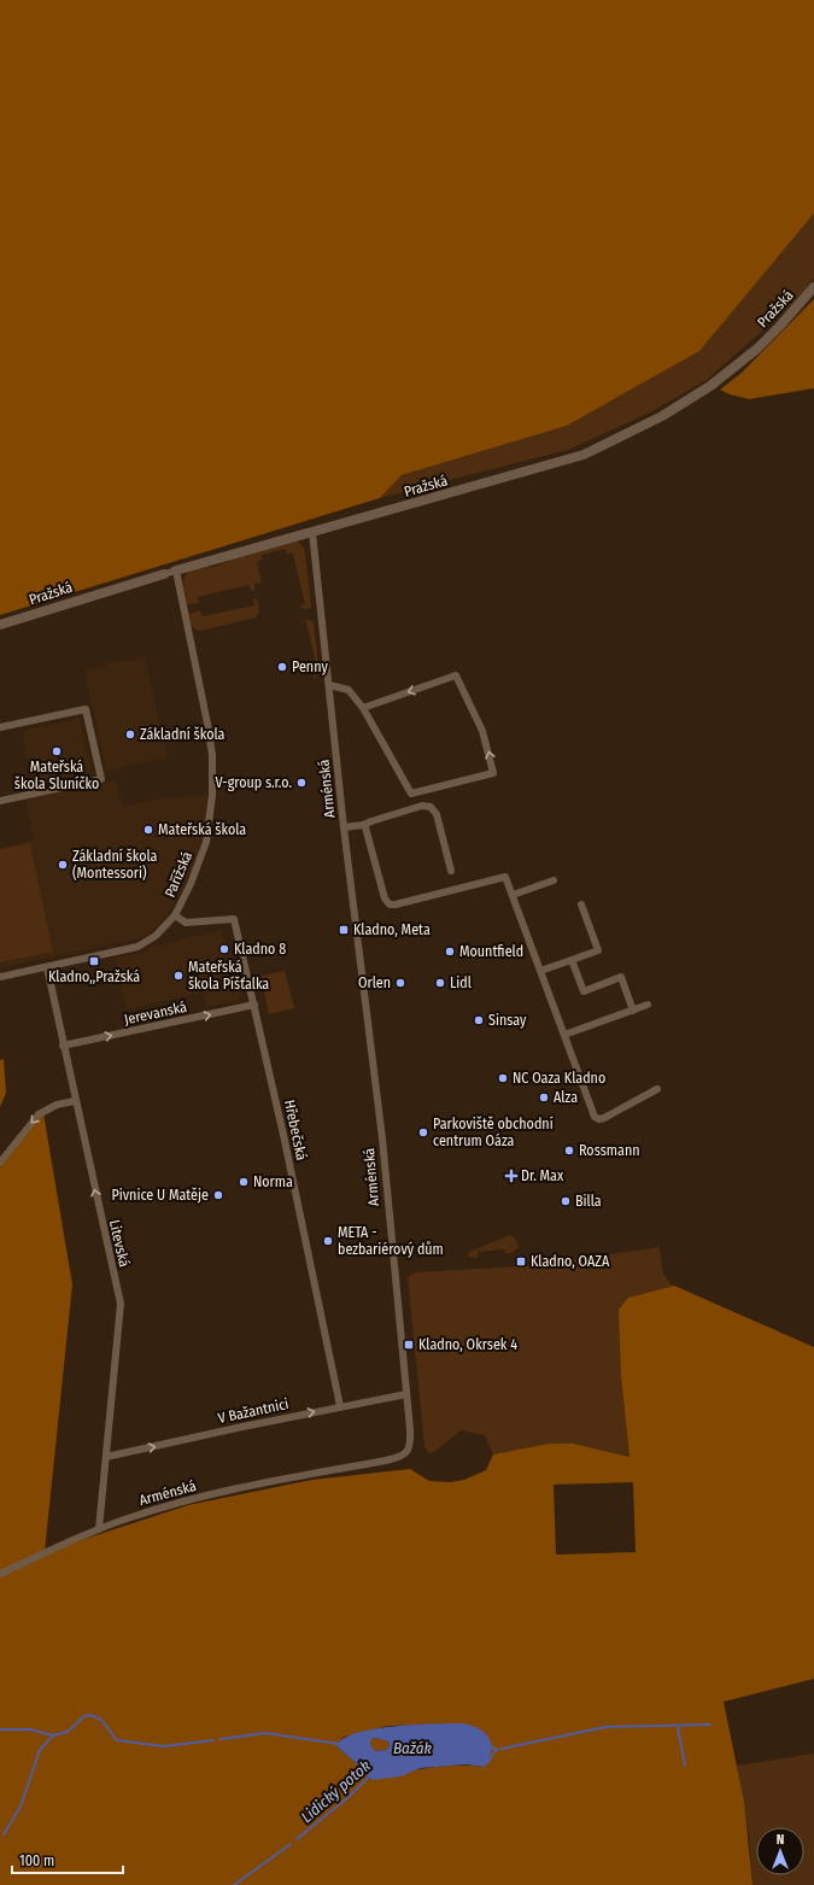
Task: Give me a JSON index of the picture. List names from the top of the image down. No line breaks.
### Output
{"streets":{"street":["Pražská","Arménská","Pařížská","Jerevanská","Hřebečská","Litevská","V Bažantnici"]},"crossings":[["Pražská","Arménská"],["Pražská","Pařížská"],["Arménská","Litevská"],["Arménská","V Bažantnici"],["Pařížská","Hřebečská"],["Pařížská","Litevská"],["Jerevanská","Hřebečská"],["Jerevanská","Litevská"],["Hřebečská","V Bažantnici"],["Litevská","V Bažantnici"]],"one_way":["Jerevanská","Litevská","V Bažantnici"],"water":["Bažák","Lidický potok"],"places":{"other":["Penny","Základní škola","Mateřská škola Sluníčko","V-group s.r.o.","Mateřská škola","Základní škola (Montessori)","Kladno 8","Mountfield","Mateřská škola Píšťalka","Orlen","Lidl","Sinsay","NC Oaza Kladno","Alza","Parkoviště obchodní centrum Oáza","Rossmann","Norma","Pivnice U Matěje","Billa","META - bezbariérový dům"],"transit":["Kladno, Meta","Kladno,,Pražská","Kladno, OAZA","Kladno, Okrsek 4"],"health":["Dr. Max"]},"scale_bar":"100 m","north":"top"}
